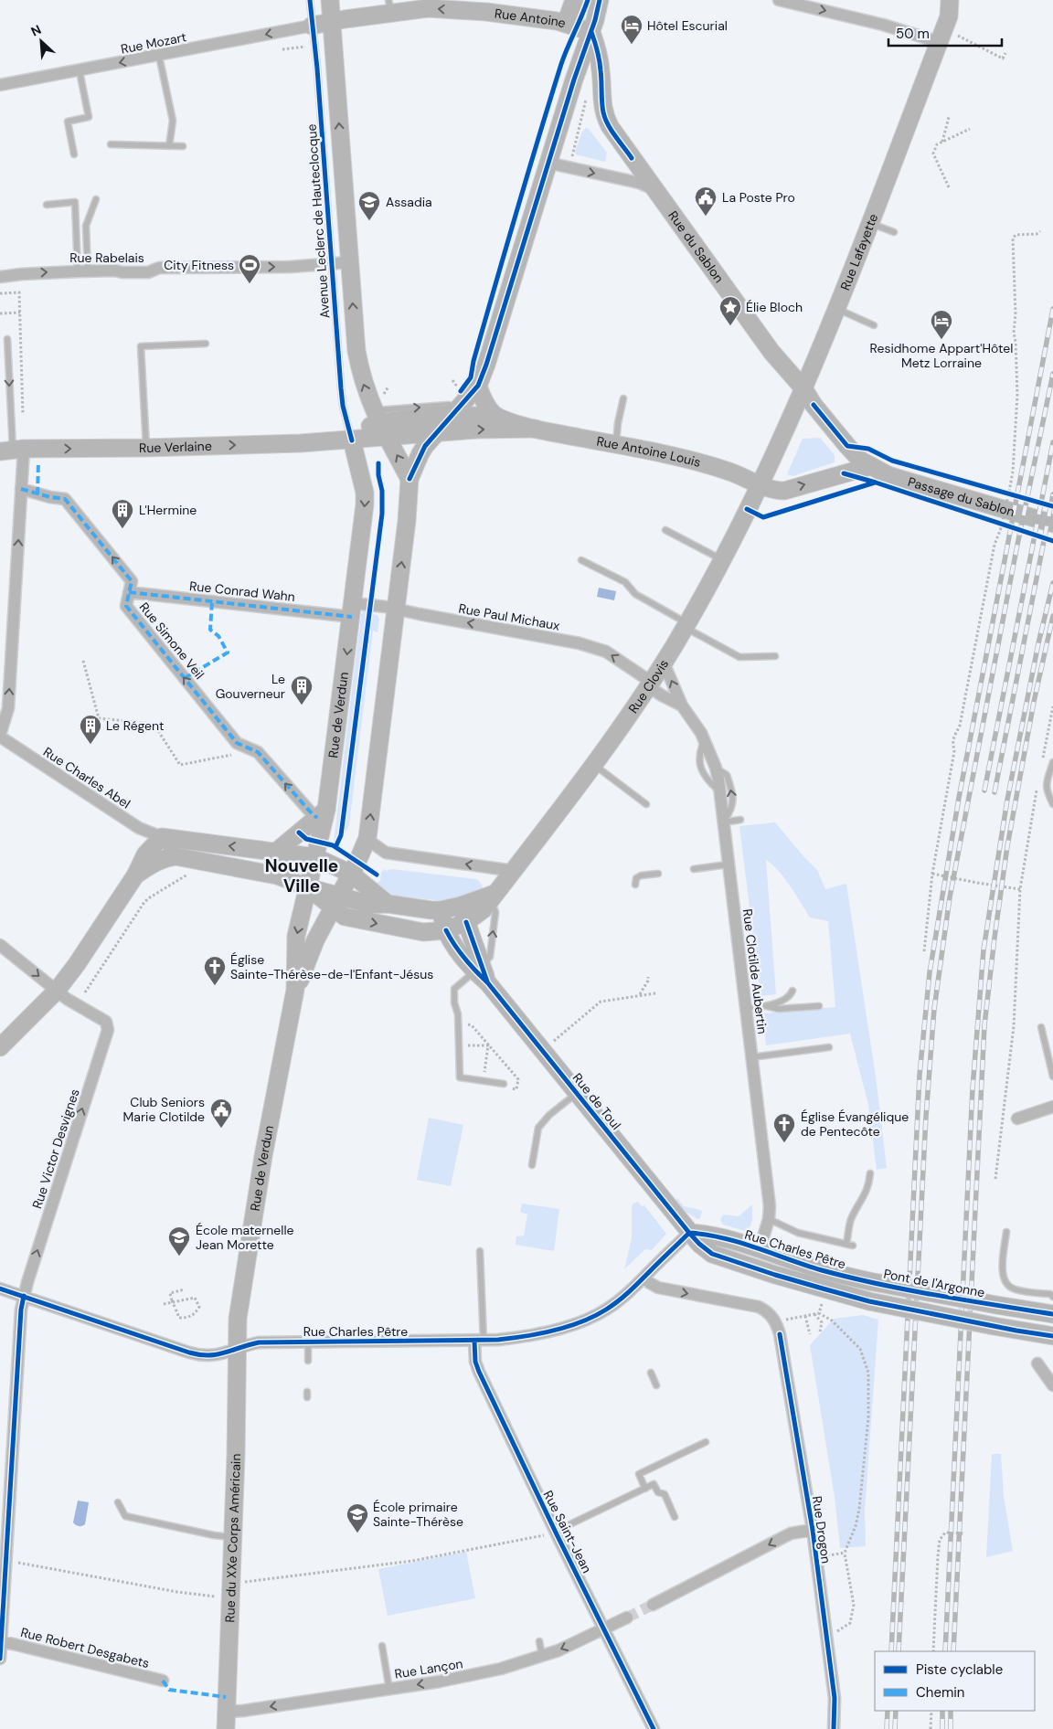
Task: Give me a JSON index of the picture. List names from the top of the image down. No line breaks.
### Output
{"streets":{"main road":["Rue Antoine","Rue du Sablon","Rue Lafayette","Rue Verlaine","Rue Antoine Louis","Passage du Sablon","Rue Clovis","Rue de Verdun","Rue de Toul","Rue Charles Pêtre","Pont de l'Argonne","Rue du XXe Corps Américain"],"street":["Rue Mozart","Rue Rabelais","Rue Conrad Wahn","Rue Paul Michaux","Rue Simone Veil","Rue Charles Abel","Rue Clotilde Aubertin","Rue Victor Desvignes","Rue Drogon","Rue Saint-Jean","Rue Robert Desgabets","Rue Lançon"],"lane":["Avenue Leclerc de Hauteclocque"]},"crossings":[["Rue Antoine","Rue Mozart"],["Rue Antoine","Avenue Leclerc de Hauteclocque"],["Rue Antoine","Rue du Sablon"],["Rue Antoine","Rue de Verdun"],["Rue Mozart","Avenue Leclerc de Hauteclocque"],["Avenue Leclerc de Hauteclocque","Rue Rabelais"],["Avenue Leclerc de Hauteclocque","Rue Verlaine"],["Avenue Leclerc de Hauteclocque","Rue de Verdun"],["Rue du Sablon","Rue Lafayette"],["Rue du Sablon","Passage du Sablon"],["Rue du Sablon","Rue de Verdun"],["Rue Lafayette","Rue Antoine Louis"],["Rue Lafayette","Passage du Sablon"],["Rue Lafayette","Rue Clovis"],["Rue Verlaine","Rue Antoine Louis"],["Rue Verlaine","Rue de Verdun"],["Rue Antoine Louis","Rue Clovis"],["Rue Antoine Louis","Rue de Verdun"],["Rue Conrad Wahn","Rue Paul Michaux"],["Rue Conrad Wahn","Rue Simone Veil"],["Rue Conrad Wahn","Rue de Verdun"],["Rue Paul Michaux","Rue Clovis"],["Rue Paul Michaux","Rue de Verdun"],["Rue Paul Michaux","Rue Clotilde Aubertin"],["Rue Simone Veil","Rue de Verdun"],["Rue Clovis","Rue Clotilde Aubertin"],["Rue de Verdun","Rue Charles Pêtre"],["Rue de Verdun","Rue du XXe Corps Américain"],["Rue Clotilde Aubertin","Rue Charles Pêtre"],["Rue de Toul","Rue Charles Pêtre"],["Rue Victor Desvignes","Rue Charles Pêtre"],["Rue Victor Desvignes","Rue Robert Desgabets"],["Rue Charles Pêtre","Pont de l'Argonne"],["Rue Charles Pêtre","Rue Drogon"],["Rue Charles Pêtre","Rue Saint-Jean"],["Rue Charles Pêtre","Rue du XXe Corps Américain"],["Rue Saint-Jean","Rue Lançon"],["Rue du XXe Corps Américain","Rue Lançon"]],"one_way":["Rue Antoine","Rue Mozart","Rue Rabelais","Rue Verlaine","Rue Paul Michaux","Rue Simone Veil","Rue Victor Desvignes","Rue Drogon","Rue Lançon"],"districts":["Nouvelle Ville"],"places":{"hotel":["Hôtel Escurial","Residhome Appart'Hôtel Metz Lorraine"],"public building":["La Poste Pro","Club Seniors Marie Clotilde"],"school or university":["Assadia","École maternelle Jean Morette","École primaire Sainte-Thérèse"],"sports":["City Fitness"],"place":["Élie Bloch"],"building":["L'Hermine","Le Gouverneur","Le Régent"],"church":["Église Sainte-Thérèse-de-l'Enfant-Jésus","Église Évangélique de Pentecôte"]},"legend":["Piste cyclable","Chemin"],"scale_bar":"50 m","north":"top left"}
